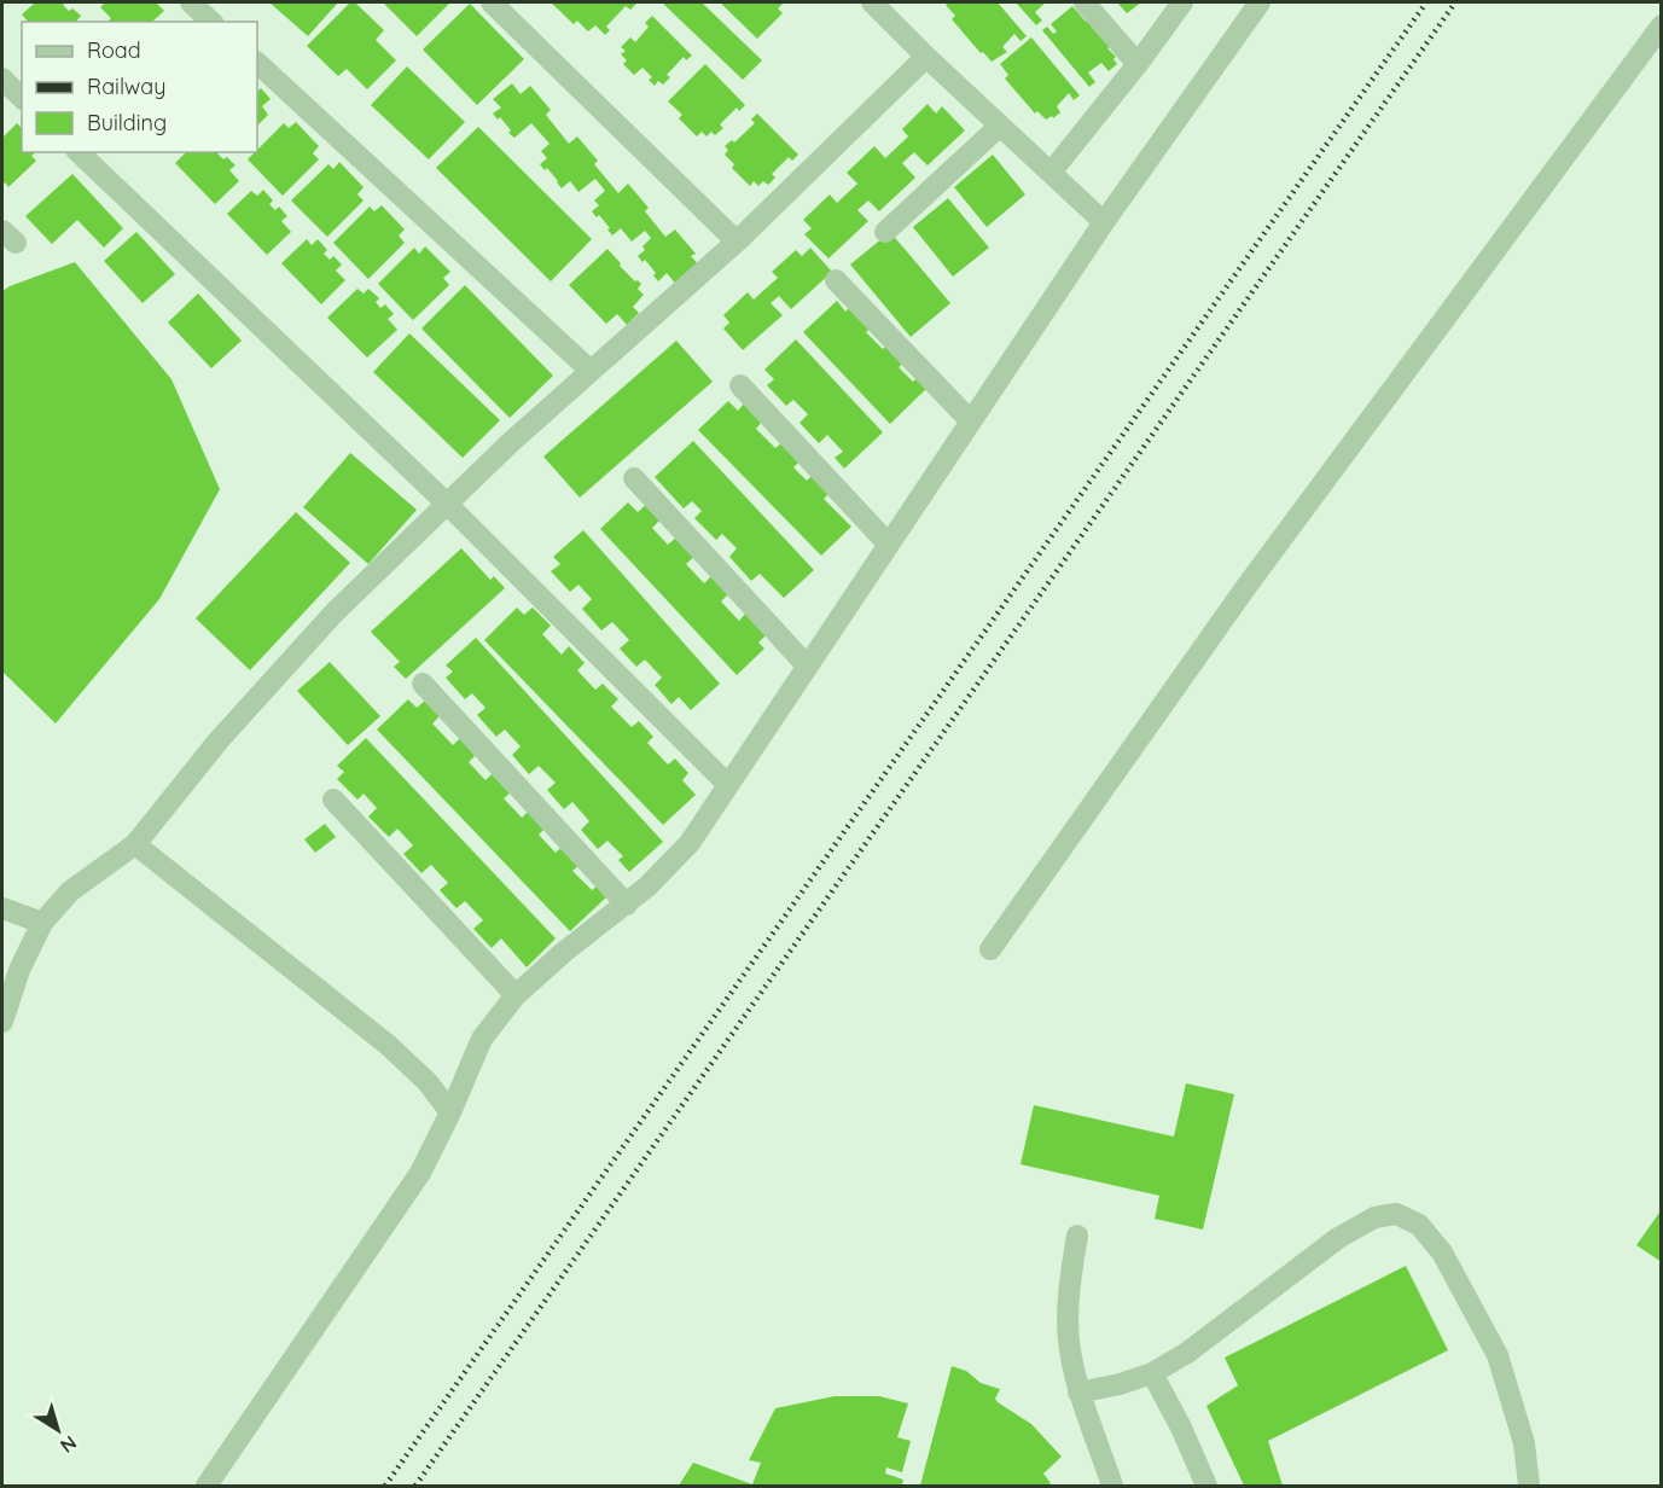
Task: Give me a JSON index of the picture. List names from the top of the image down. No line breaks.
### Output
{"legend":["Road","Railway","Building"],"north":"bottom right"}
